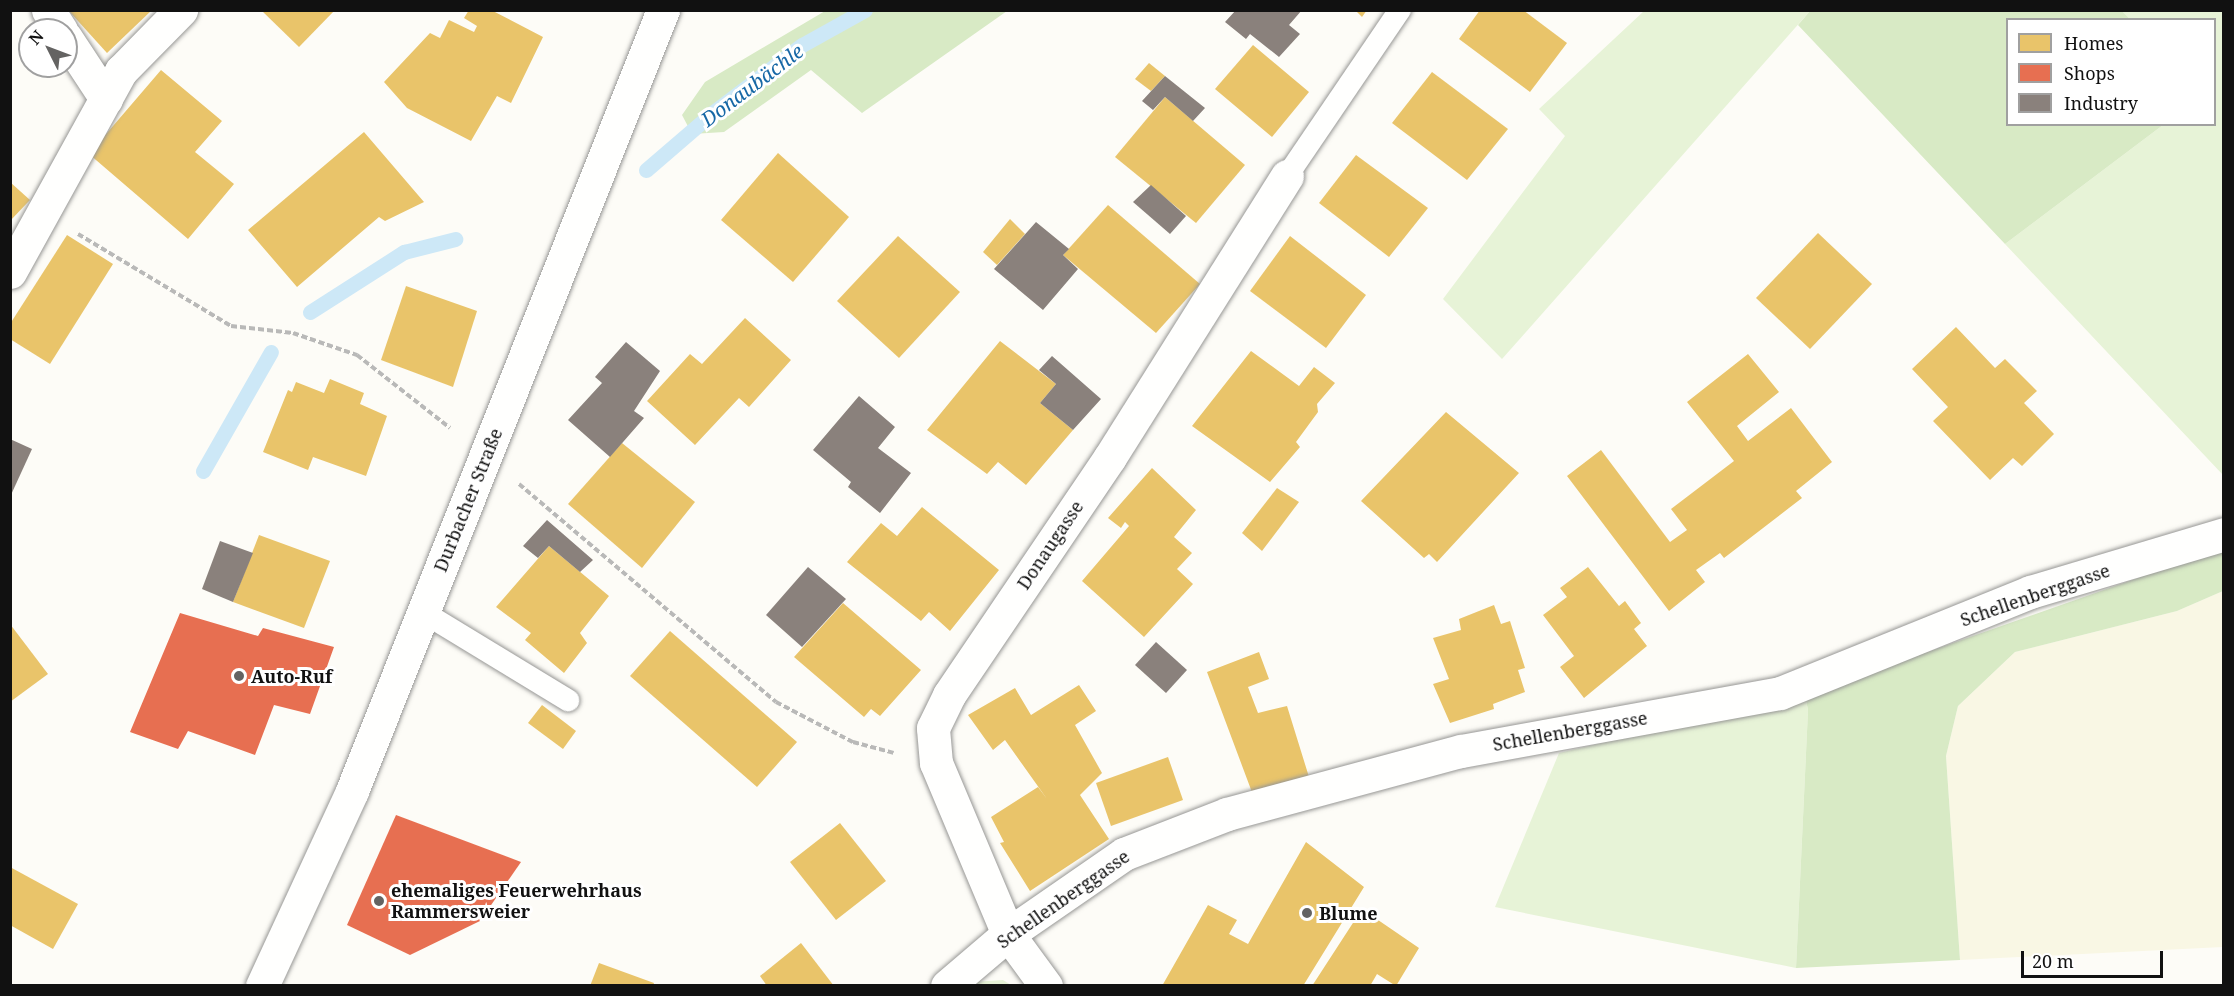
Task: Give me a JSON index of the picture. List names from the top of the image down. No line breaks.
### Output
{"streets":{"street":["Durbacher Straße","Donaugasse","Schellenberggasse"]},"crossings":[["Donaugasse","Schellenberggasse"]],"water":["Donaubächle"],"places":["Auto-Ruf","ehemaliges Feuerwehrhaus Rammersweier","Blume"],"legend":["Homes","Shops","Industry"],"scale_bar":"20 m","north":"top left"}
